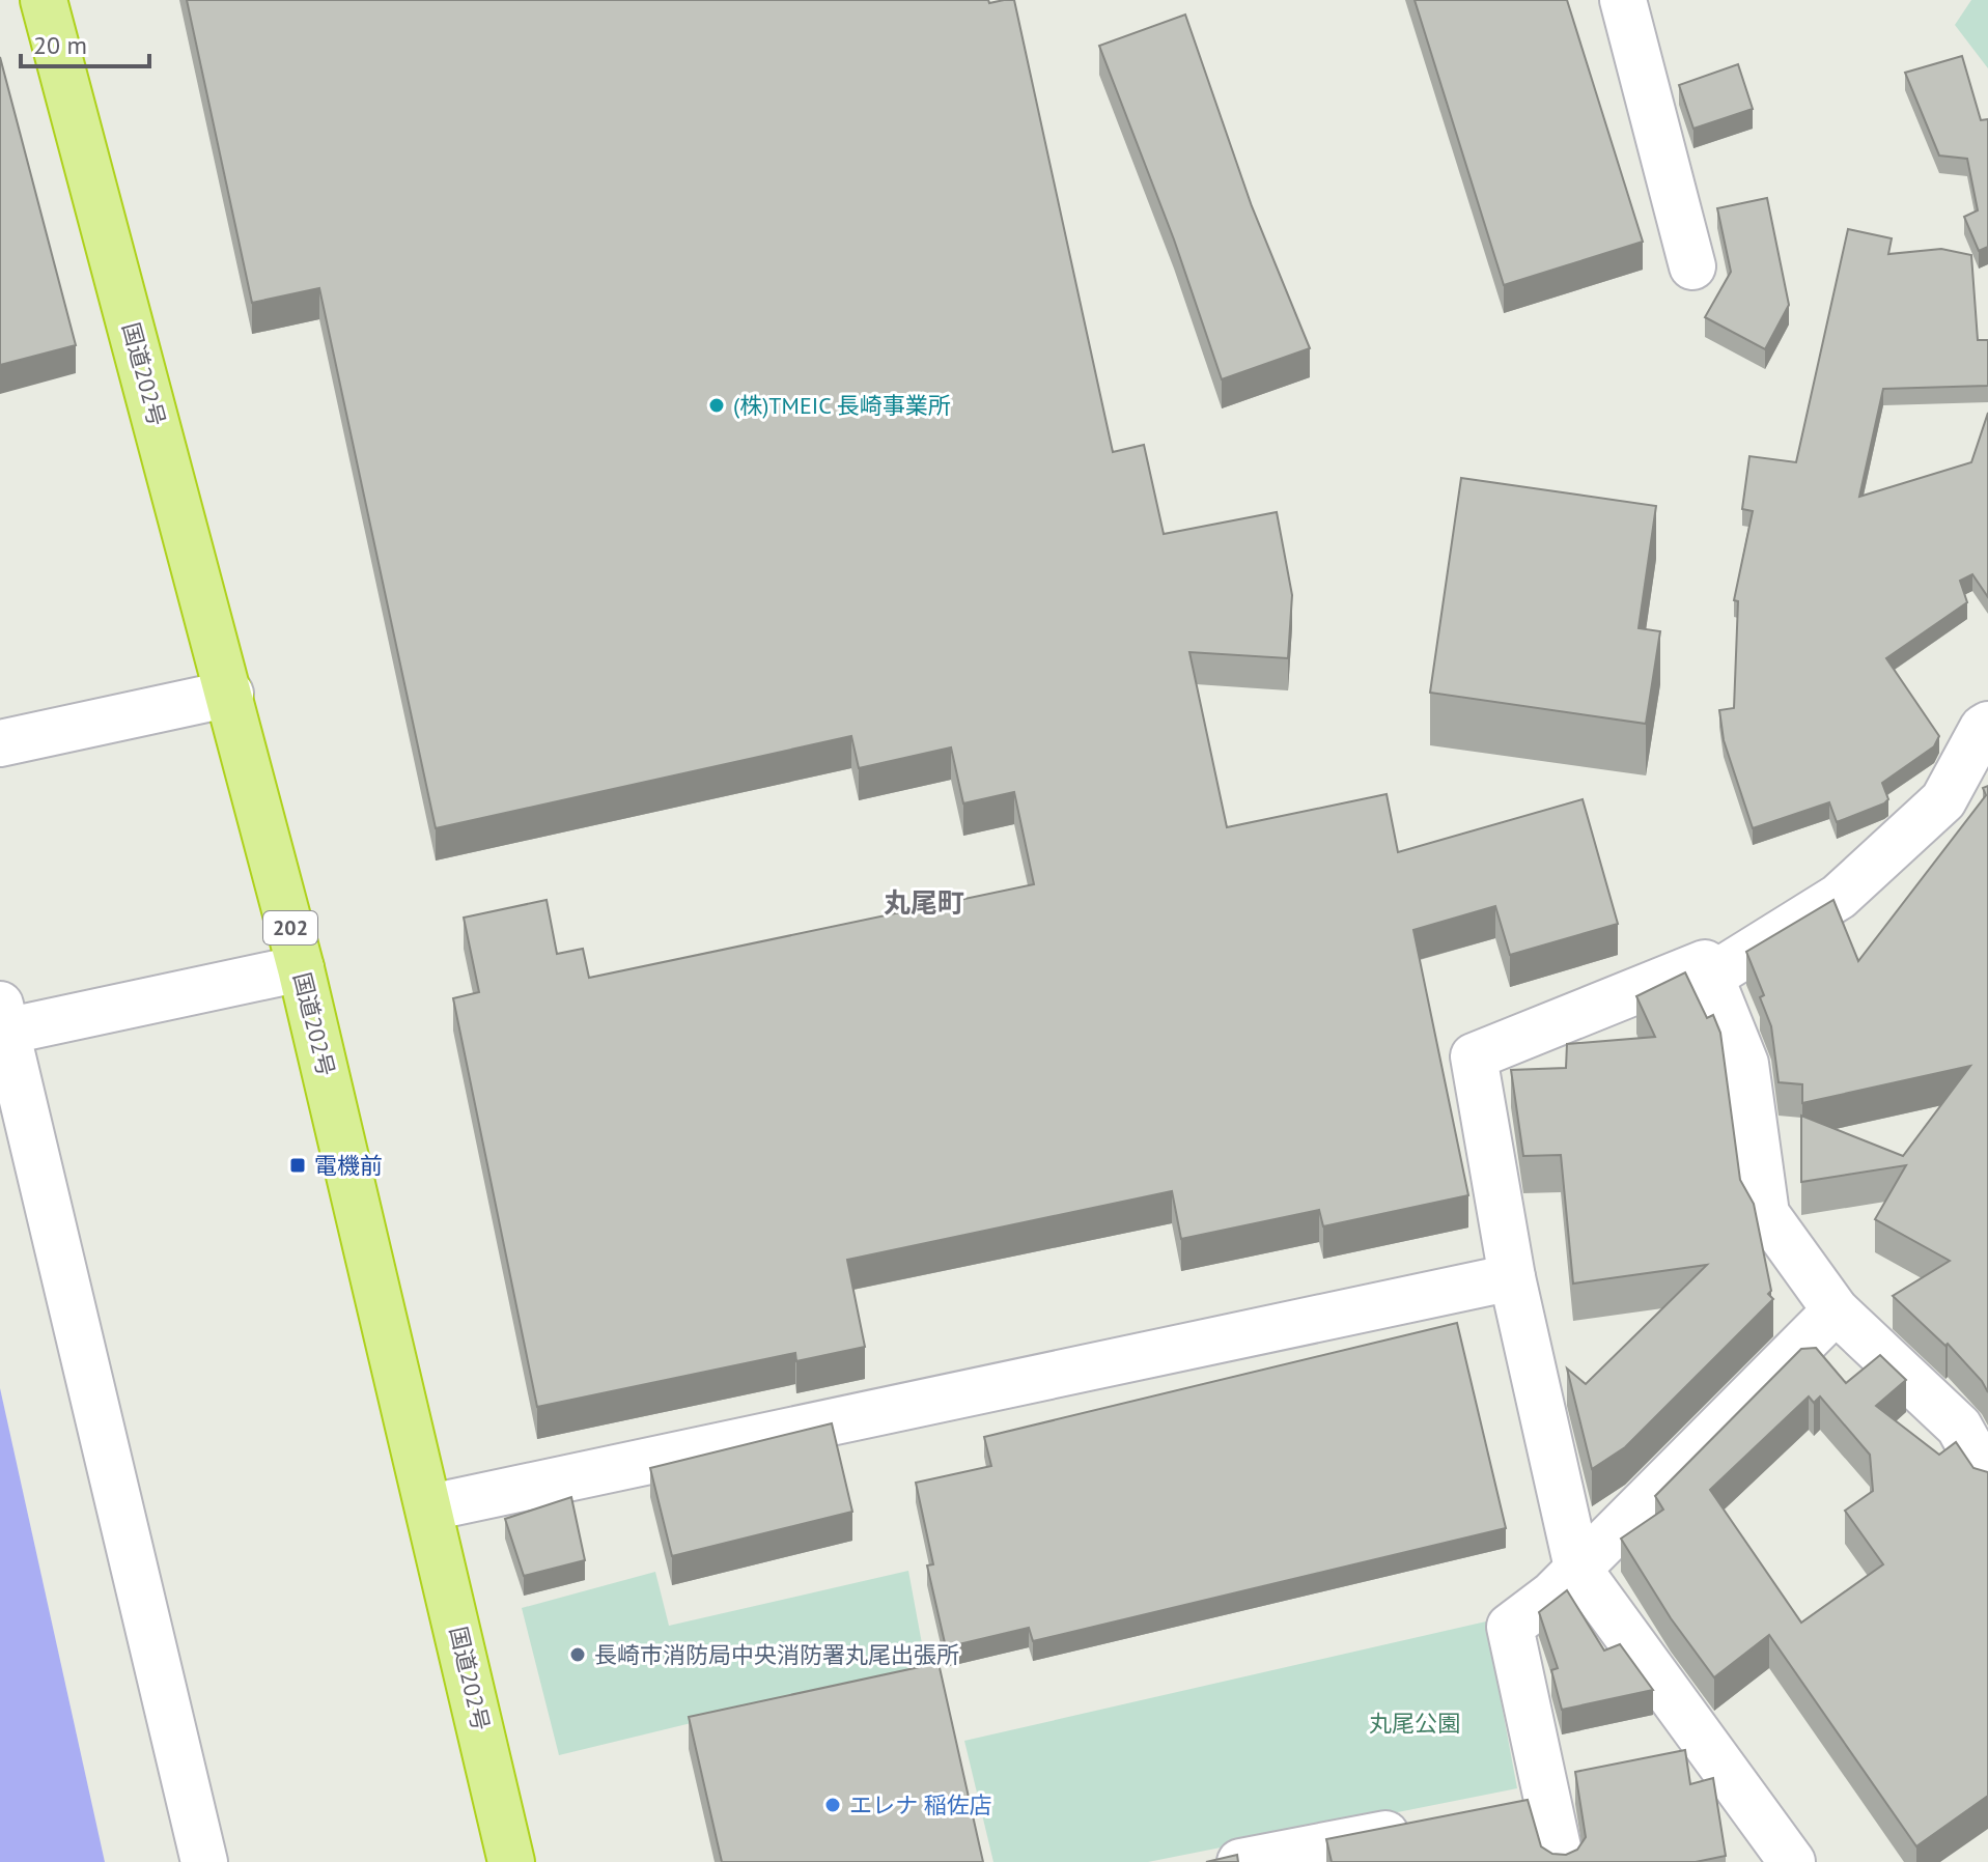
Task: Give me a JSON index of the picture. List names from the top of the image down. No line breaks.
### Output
{"streets":{"highway":["国道202号","202"]},"districts":["丸尾町"],"parks":["丸尾公園"],"places":{"other":["(株)TMEIC 長崎事業所","長崎市消防局中央消防署丸尾出張所","エレナ 稲佐店"],"transit":["電機前"]},"scale_bar":"20 m"}
